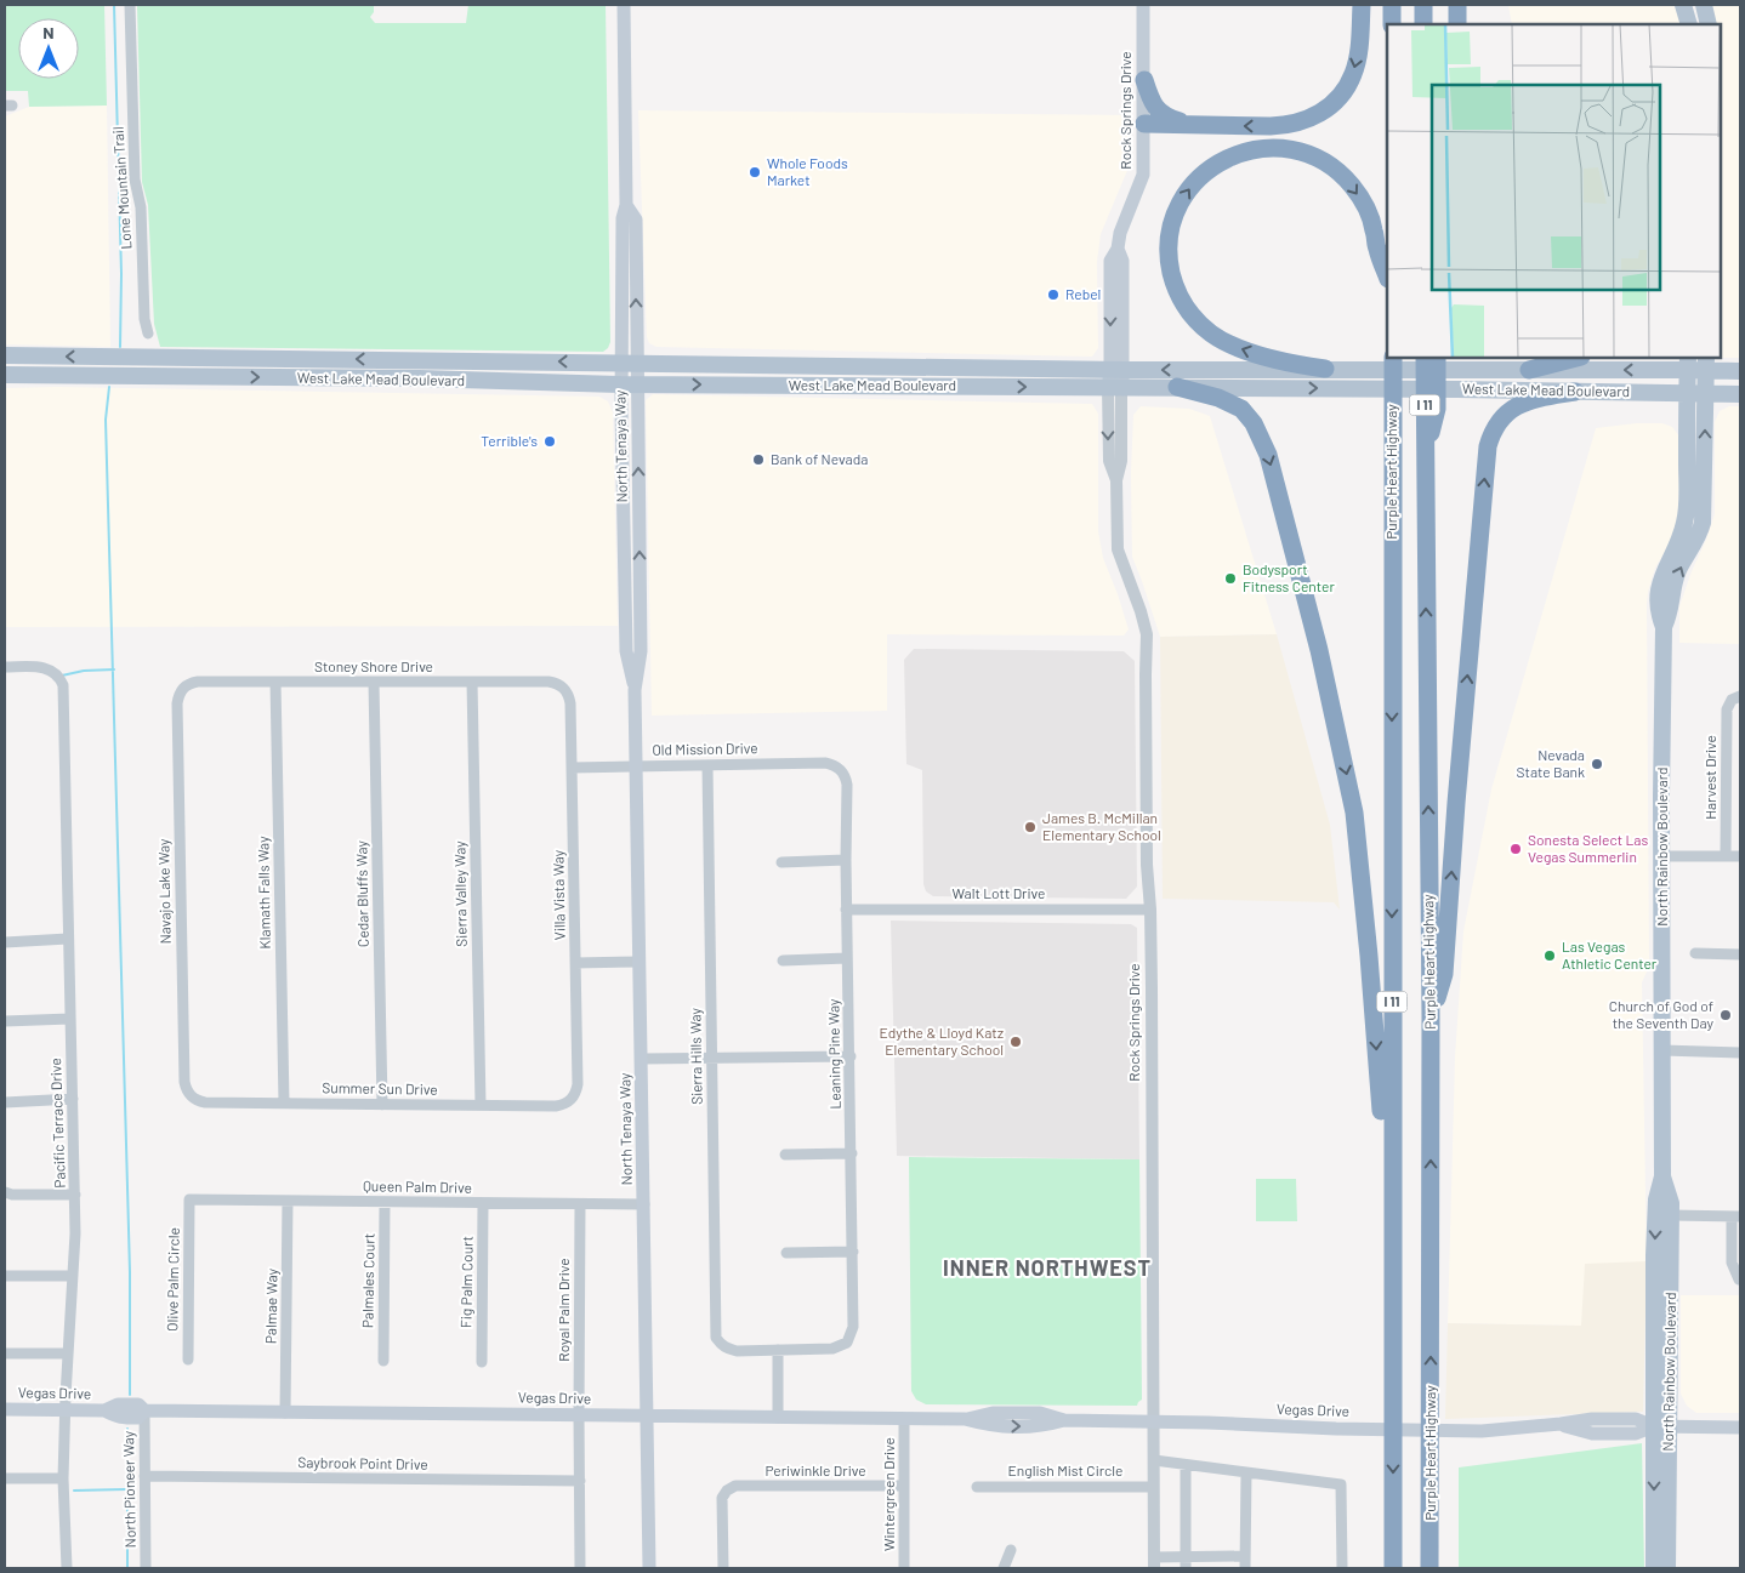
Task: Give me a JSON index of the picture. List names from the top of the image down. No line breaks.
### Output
{"streets":{"highway":["I 11","Purple Heart Highway"],"main road":["Rock Springs Drive","West Lake Mead Boulevard","North Tenaya Way","North Rainbow Boulevard","Vegas Drive"],"street":["Lone Mountain Trail","Stoney Shore Drive","Old Mission Drive","Harvest Drive","Navajo Lake Way","Klamath Falls Way","Cedar Bluffs Way","Sierra Valley Way","Walt Lott Drive","Villa Vista Way","Leaning Pine Way","Sierra Hills Way","Summer Sun Drive","Pacific Terrace Drive","Queen Palm Drive","Olive Palm Circle","Palmales Court","Fig Palm Court","Palmae Way","Royal Palm Drive","Saybrook Point Drive","Periwinkle Drive","English Mist Circle","North Pioneer Way","Wintergreen Drive"]},"crossings":[["Rock Springs Drive","West Lake Mead Boulevard"],["Rock Springs Drive","Walt Lott Drive"],["Rock Springs Drive","Vegas Drive"],["Rock Springs Drive","English Mist Circle"],["West Lake Mead Boulevard","North Tenaya Way"],["West Lake Mead Boulevard","North Rainbow Boulevard"],["North Tenaya Way","Old Mission Drive"],["North Tenaya Way","Queen Palm Drive"],["North Tenaya Way","Vegas Drive"],["Stoney Shore Drive","Navajo Lake Way"],["Stoney Shore Drive","Klamath Falls Way"],["Stoney Shore Drive","Cedar Bluffs Way"],["Stoney Shore Drive","Sierra Valley Way"],["Stoney Shore Drive","Villa Vista Way"],["Old Mission Drive","Villa Vista Way"],["Old Mission Drive","Leaning Pine Way"],["Old Mission Drive","Sierra Hills Way"],["North Rainbow Boulevard","Vegas Drive"],["Navajo Lake Way","Summer Sun Drive"],["Klamath Falls Way","Summer Sun Drive"],["Cedar Bluffs Way","Summer Sun Drive"],["Sierra Valley Way","Summer Sun Drive"],["Walt Lott Drive","Leaning Pine Way"],["Villa Vista Way","Summer Sun Drive"],["Leaning Pine Way","Sierra Hills Way"],["Pacific Terrace Drive","Vegas Drive"],["Queen Palm Drive","Olive Palm Circle"],["Queen Palm Drive","Palmales Court"],["Queen Palm Drive","Fig Palm Court"],["Queen Palm Drive","Palmae Way"],["Queen Palm Drive","Royal Palm Drive"],["Palmae Way","Vegas Drive"],["Royal Palm Drive","Vegas Drive"],["Royal Palm Drive","Saybrook Point Drive"],["Vegas Drive","North Pioneer Way"],["Vegas Drive","Wintergreen Drive"],["Saybrook Point Drive","North Pioneer Way"],["Periwinkle Drive","Wintergreen Drive"]],"districts":["INNER NORTHWEST"],"places":["Whole Foods Market","Rebel","Terrible's","Bank of Nevada","Bodysport Fitness Center","Nevada State Bank","James B. McMillan Elementary School","Sonesta Select Las Vegas Summerlin","Las Vegas Athletic Center","Church of God of the Seventh Day","Edythe & Lloyd Katz Elementary School"],"north":"top"}
